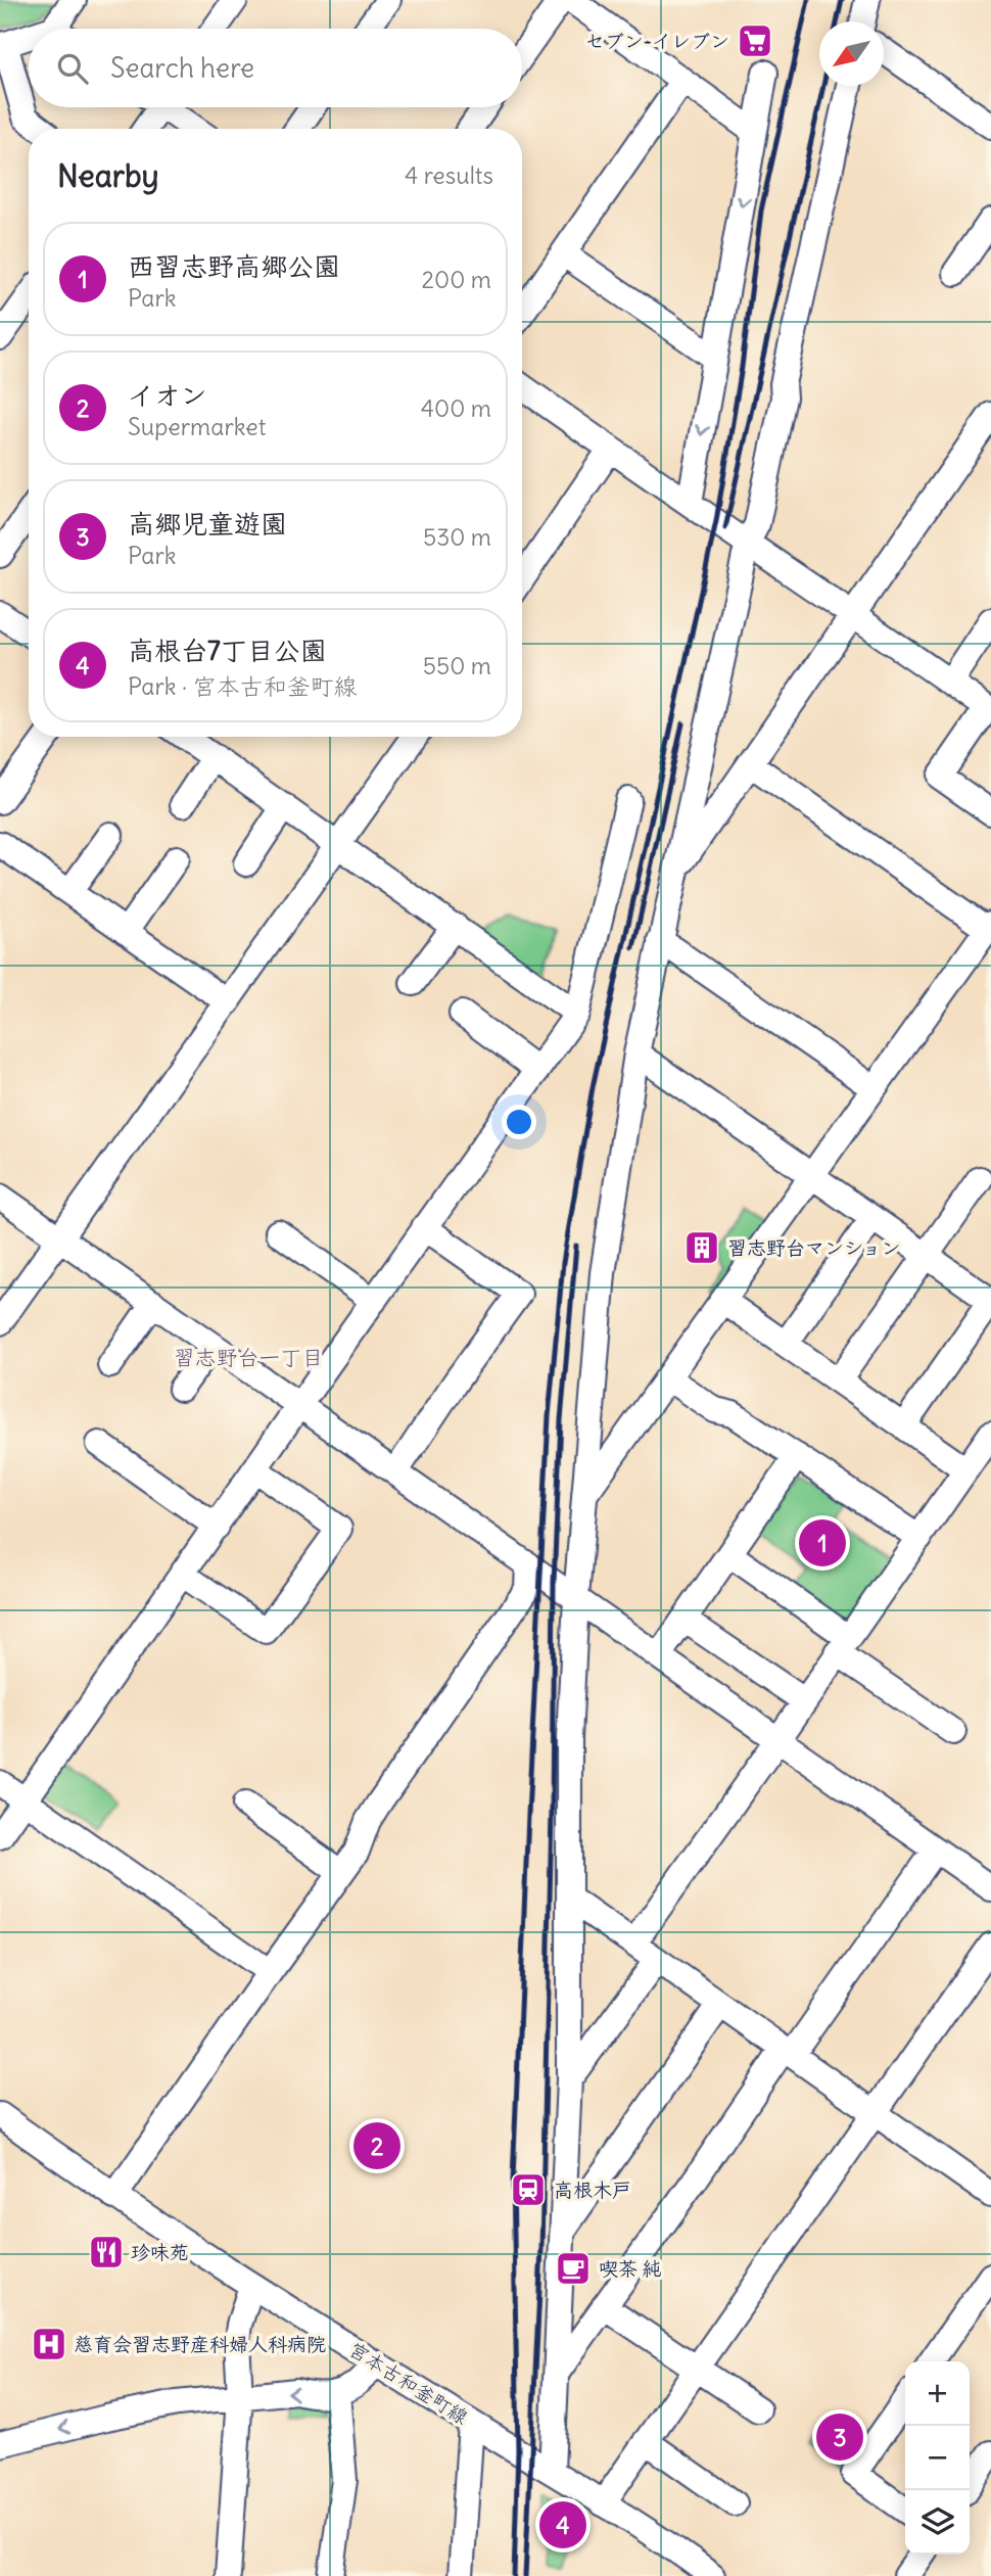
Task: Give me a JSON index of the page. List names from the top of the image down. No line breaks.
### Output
{"streets":{"street":["宮本古和釜町線"]},"districts":["習志野台一丁目"],"places":{"supermarket":["セブン-イレブン"],"building":["習志野台マンション"],"station":["高根木戸"],"restaurant":["珍味苑"],"cafe":["喫茶 純"],"hospital":["慈育会習志野産科婦人科病院"]},"north":"bottom left","page":{"search":"Search here","heading":["Nearby","4 results"],"list":[{"mark":"1","name":"西習志野高郷公園","note":"Park","value":"200 m"},{"mark":"2","name":"イオン","note":"Supermarket","value":"400 m"},{"mark":"3","name":"高郷児童遊園","note":"Park","value":"530 m"},{"mark":"4","name":"高根台7丁目公園","note":"Park · 宮本古和釜町線","value":"550 m"}],"pins":["1","2","3","4"],"map_buttons":["+","−"]}}
